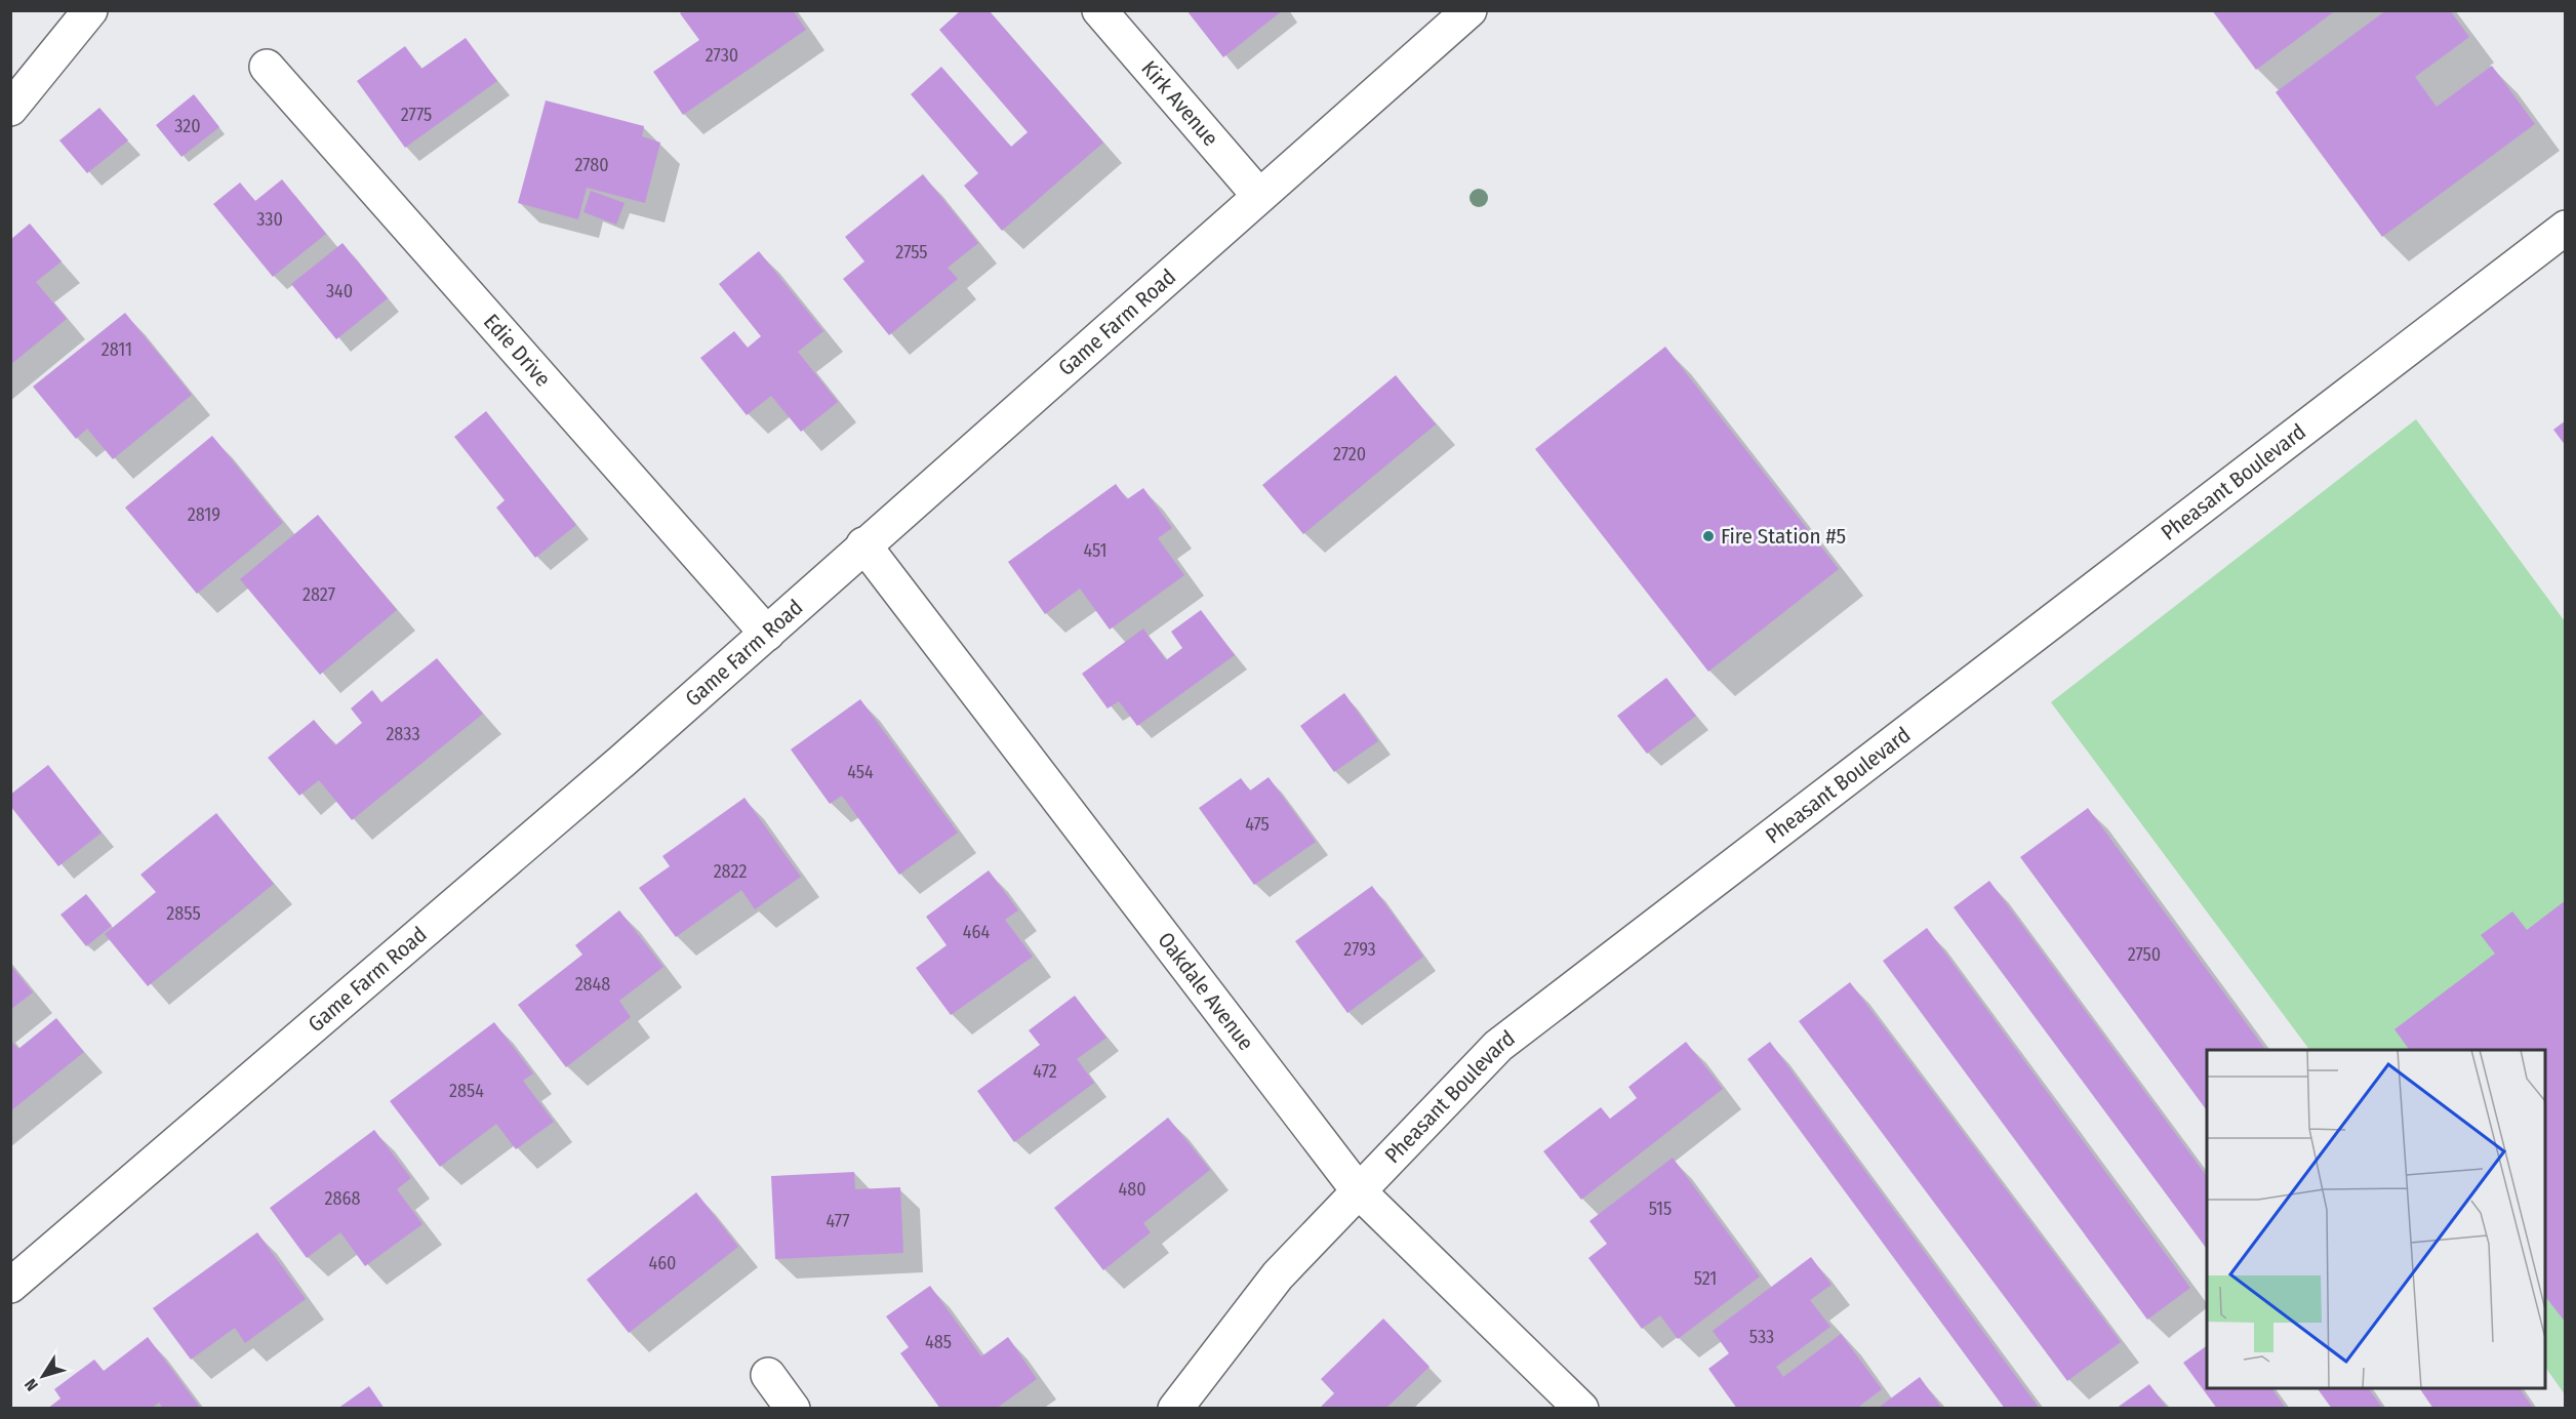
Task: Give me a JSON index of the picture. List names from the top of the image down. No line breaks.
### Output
{"streets":{"street":["Kirk Avenue","Game Farm Road","Edie Drive","Pheasant Boulevard","Oakdale Avenue"]},"crossings":[["Kirk Avenue","Game Farm Road"],["Game Farm Road","Edie Drive"],["Game Farm Road","Oakdale Avenue"],["Pheasant Boulevard","Oakdale Avenue"]],"places":["Fire Station #5"],"house_numbers":["2730","2775","320","2780","330","2755","340","2811","2720","2819","451","2827","2833","454","475","2822","2855","464","2793","2750","2848","472","2854","480","2868","515","477","460","521","533","485"],"north":"bottom left"}
